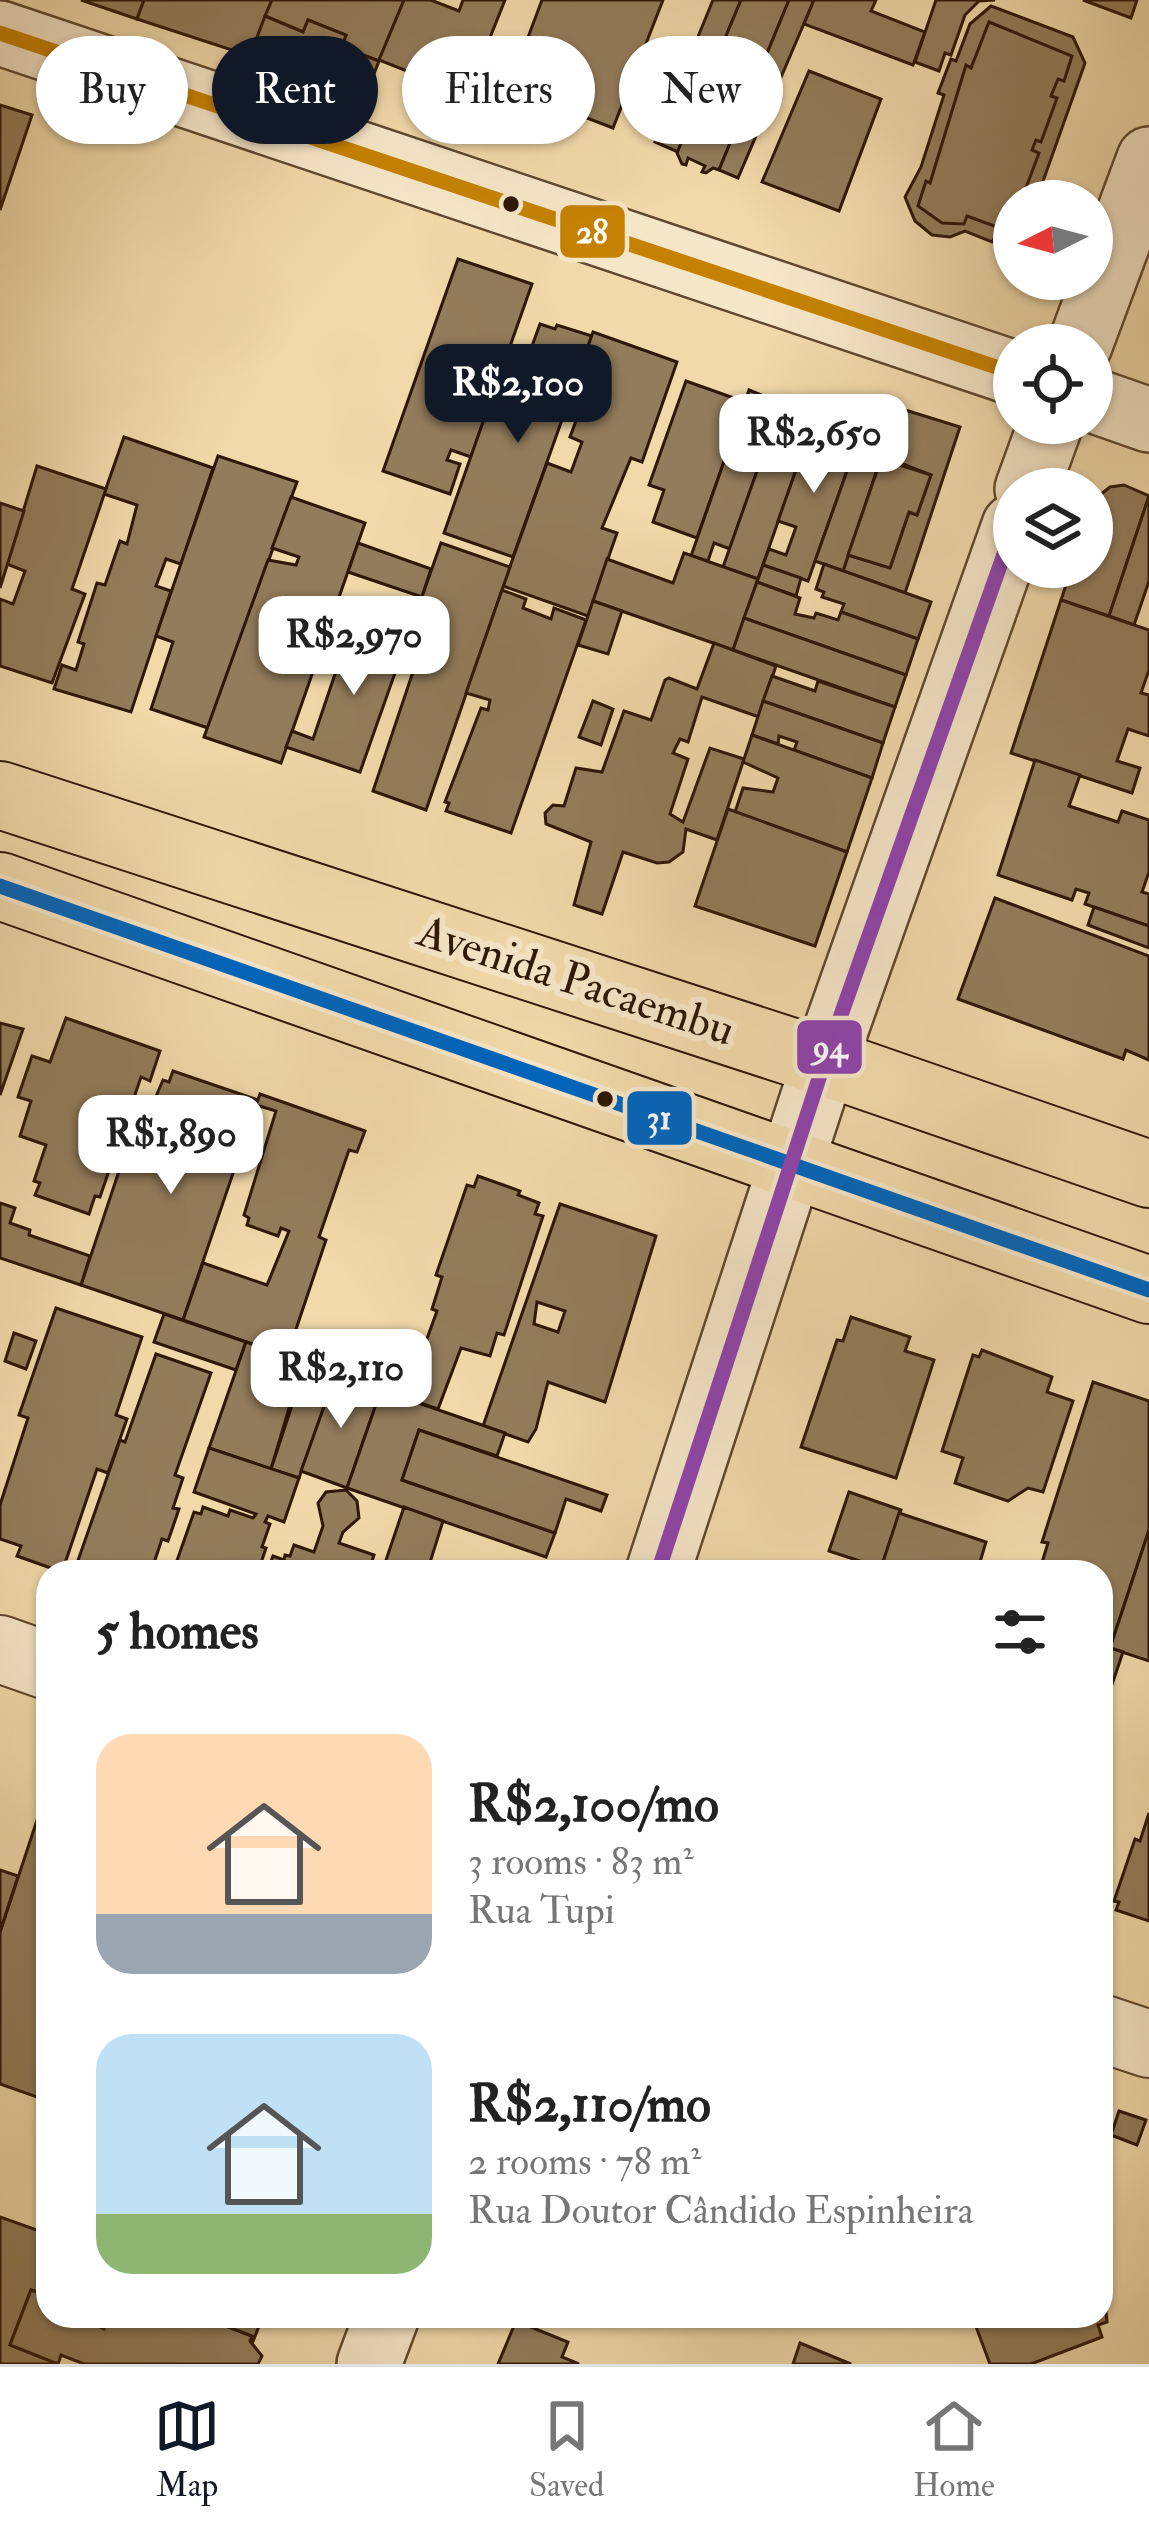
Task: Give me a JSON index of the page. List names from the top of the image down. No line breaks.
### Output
{"streets":{"main road":["Avenida Pacaembu"]},"lines":["transit line 28","transit line 94","transit line 31"],"north":"left","page":{"chip":["Buy","Rent","Filters","New"],"price":["R$2,100","R$2,650","R$2,970","R$1,890","R$2,110"],"heading":"5 homes","list":[{"name":"R$2,100/mo","note":"3 rooms · 83 m² · Rua Tupi"},{"name":"R$2,110/mo","note":"2 rooms · 78 m² · Rua Doutor Cândido Espinheira"}],"tabs":["Map","Saved","Home"]}}
